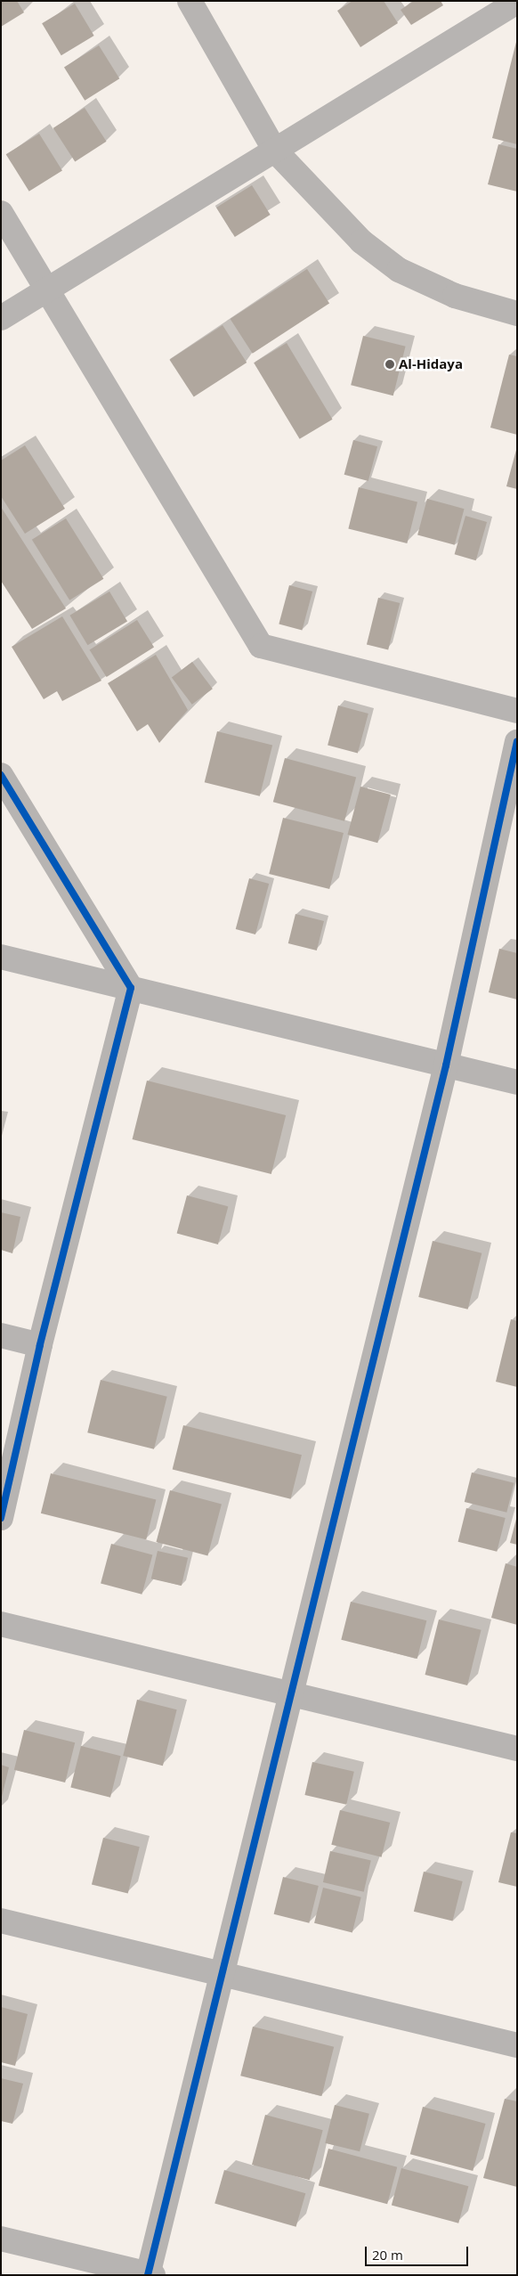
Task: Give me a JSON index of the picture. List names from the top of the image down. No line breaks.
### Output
{"places":["Al-Hidaya"],"scale_bar":"20 m"}
